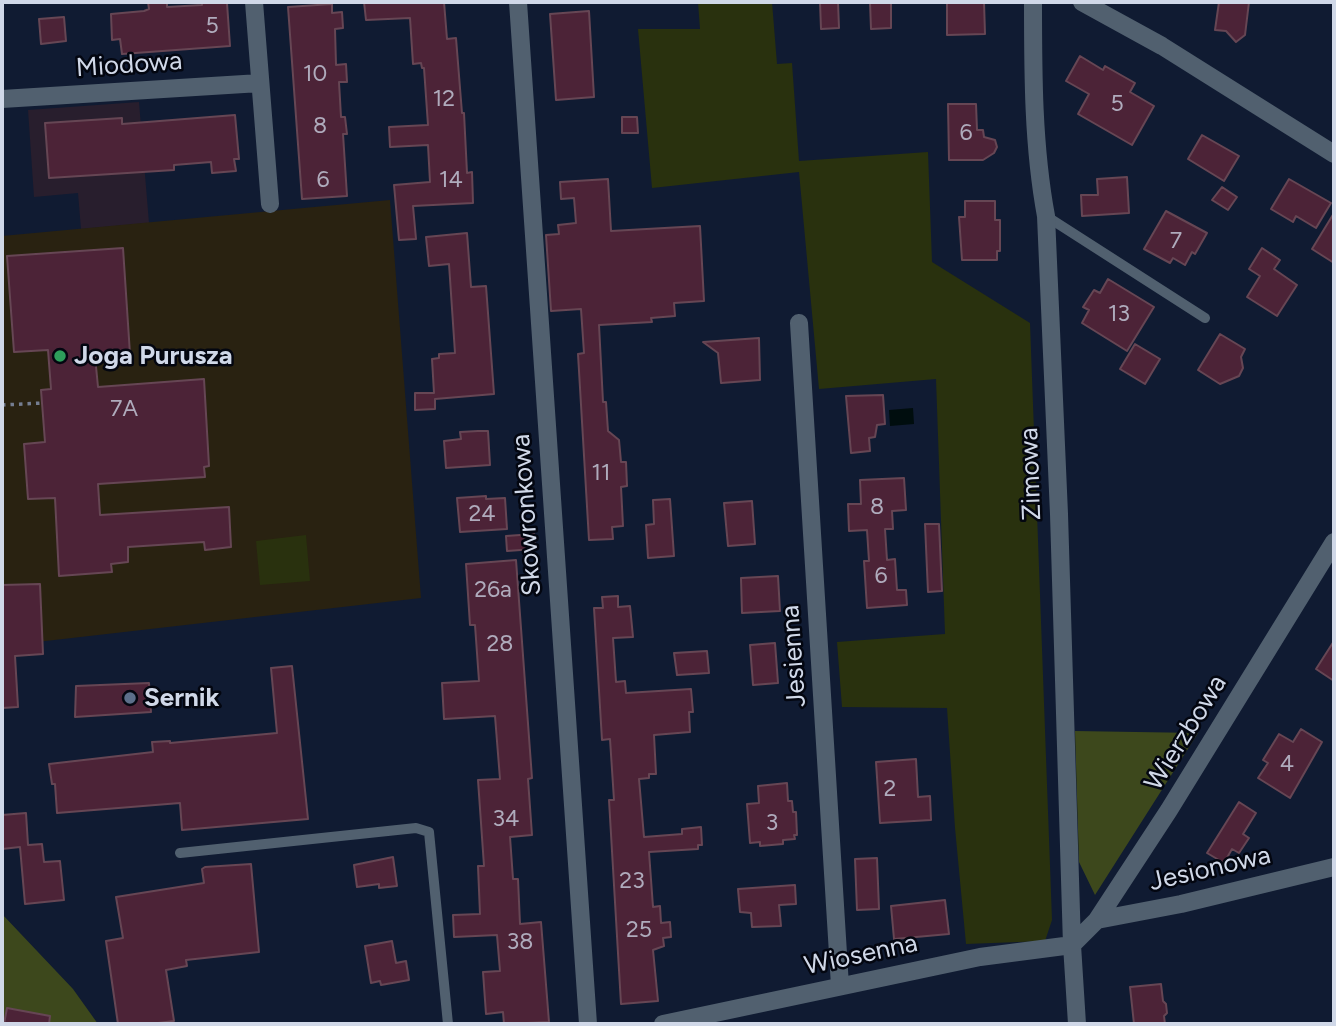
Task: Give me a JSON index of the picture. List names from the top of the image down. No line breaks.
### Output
{"streets":{"street":["Miodowa","Zimowa","Skowronkowa","Jesienna","Wierzbowa","Jesionowa","Wiosenna"]},"crossings":[["Zimowa","Wierzbowa"],["Zimowa","Wiosenna"],["Jesienna","Wiosenna"],["Wierzbowa","Jesionowa"],["Wierzbowa","Wiosenna"]],"places":["Joga Purusza","Sernik"],"house_numbers":["5","10","12","5","8","6","6","14","7","13","7A","11","8","24","6","26a","28","4","2","34","3","23","25","38"]}
